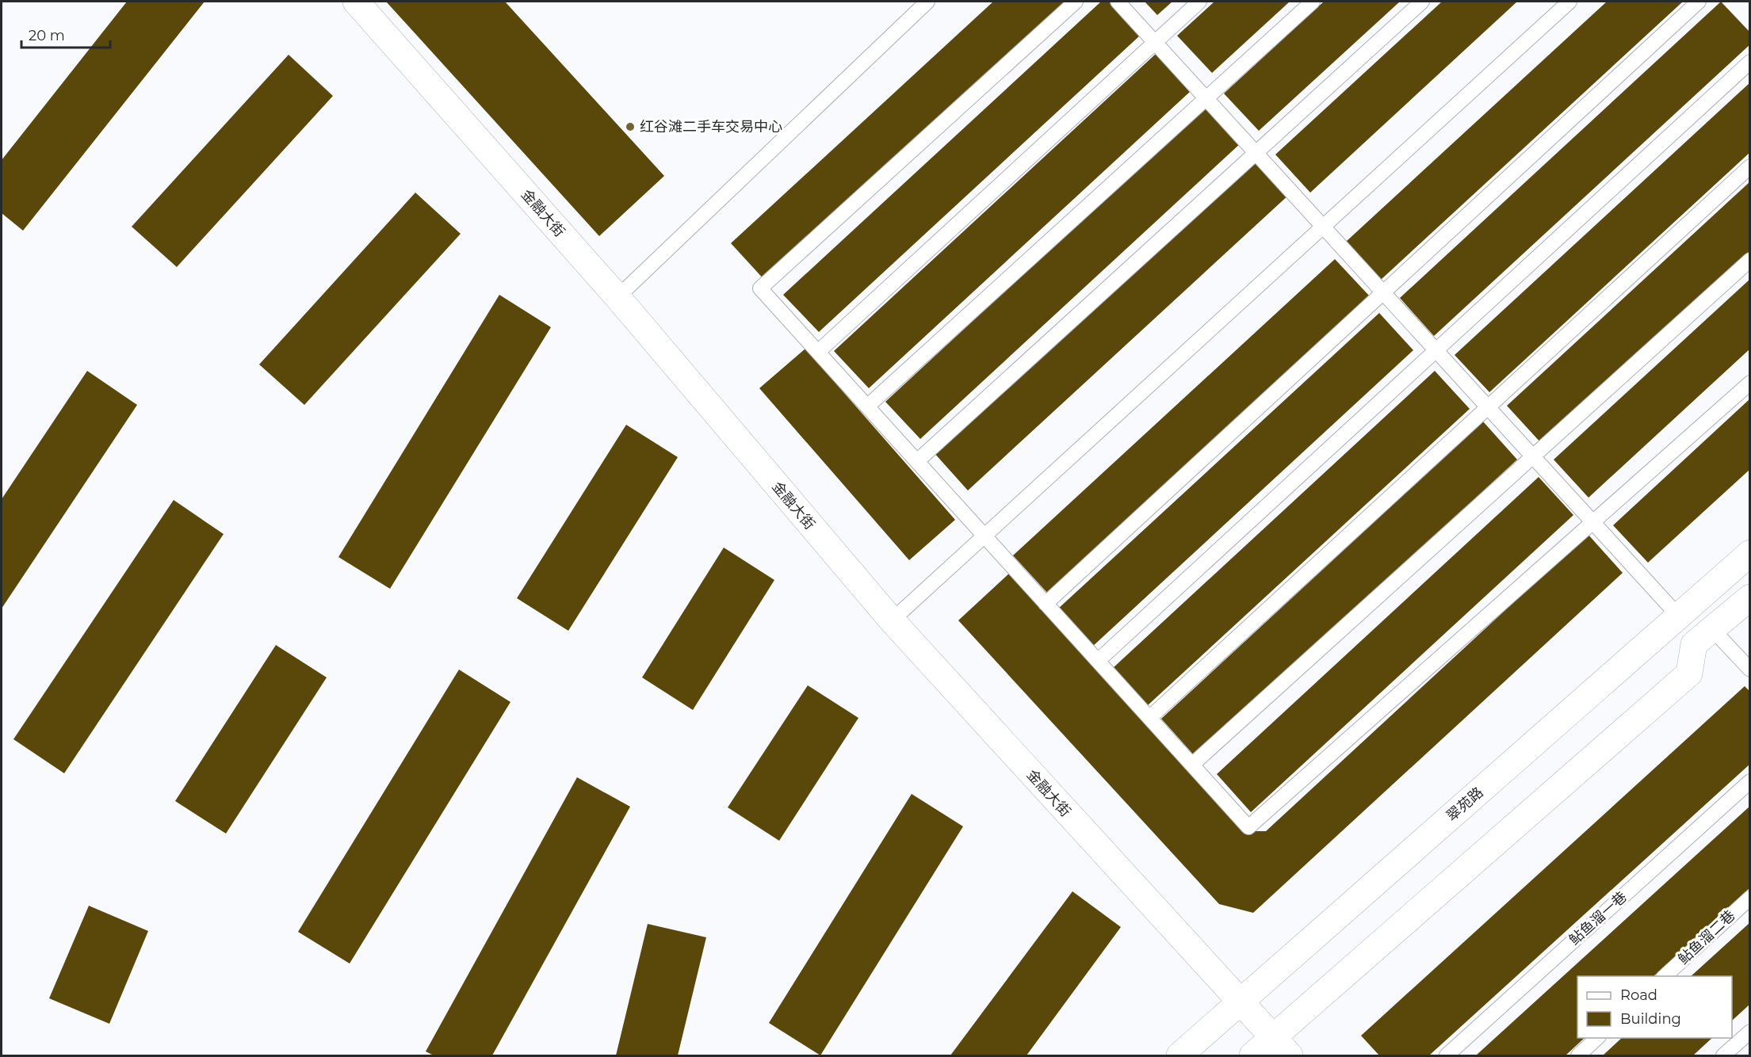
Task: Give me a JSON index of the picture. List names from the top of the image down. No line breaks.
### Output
{"streets":{"street":["金融大街","翠苑路"],"lane":["鲇鱼溜一巷","鲇鱼溜二巷"]},"crossings":[["金融大街","翠苑路"]],"places":["红谷滩二手车交易中心"],"legend":["Road","Building"],"scale_bar":"20 m"}
